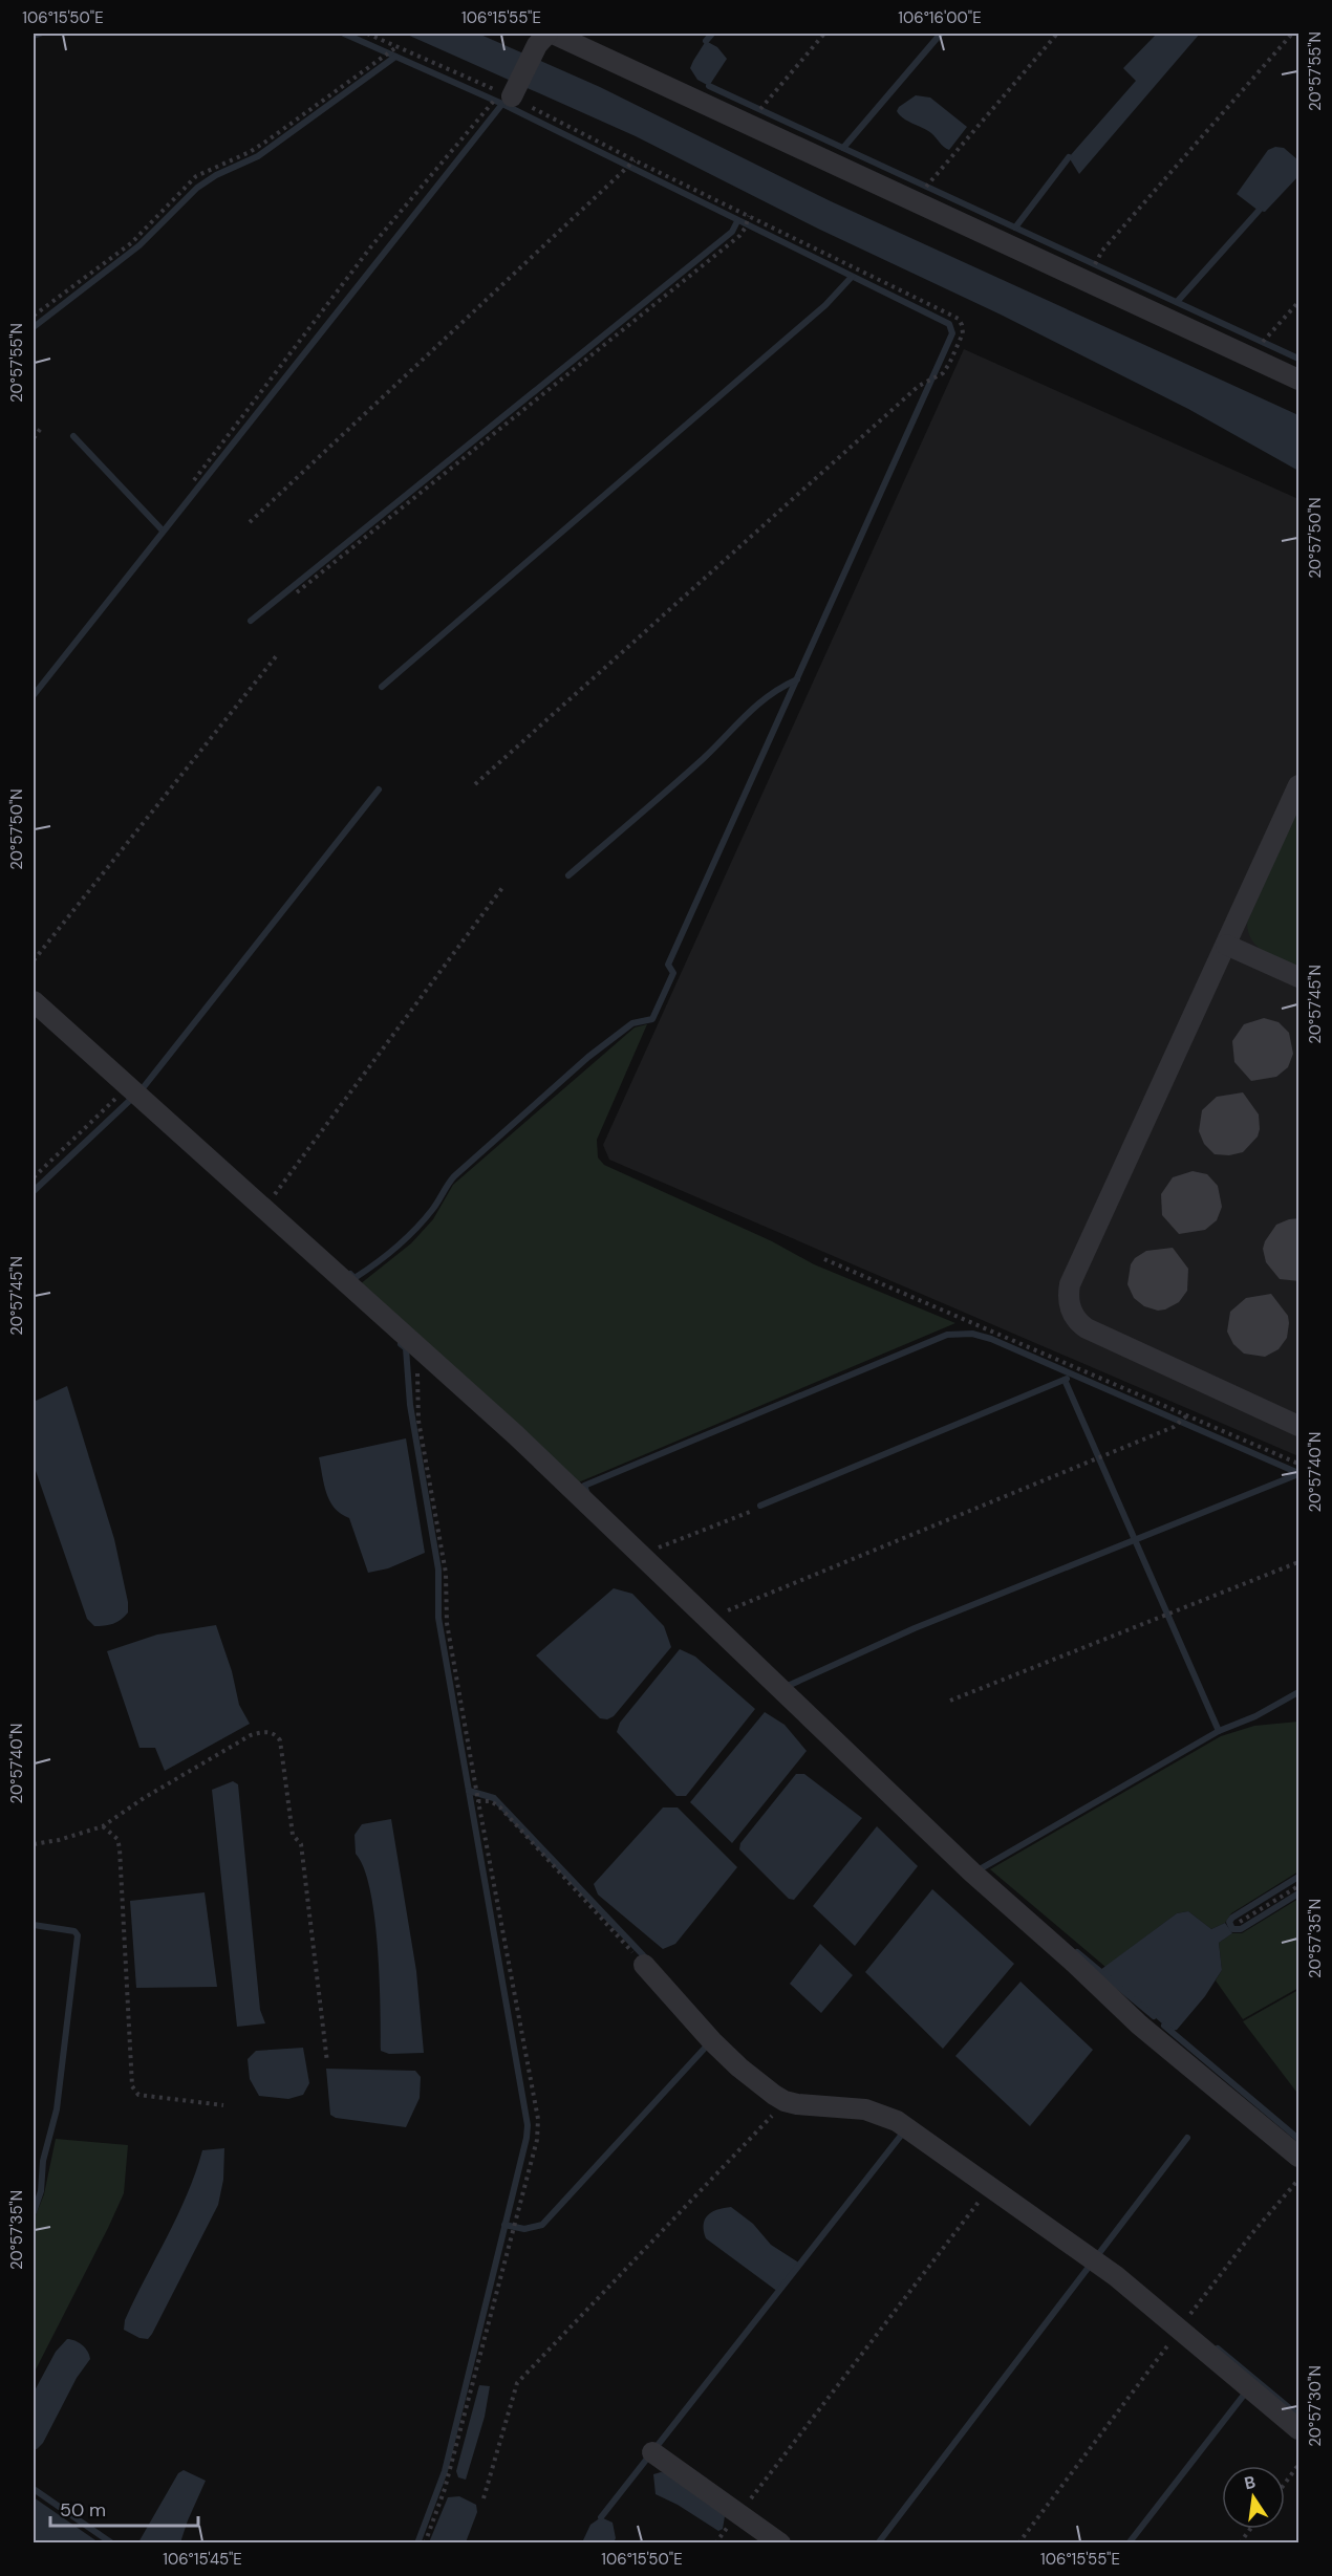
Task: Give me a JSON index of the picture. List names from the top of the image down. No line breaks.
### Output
{"scale_bar":"50 m","north":"top","coordinates":["106°15'50\"E","106°15'55\"E","106°16'00\"E","20°57'55\"N","20°57'50\"N","20°57'45\"N","20°57'40\"N","20°57'35\"N","20°57'30\"N","106°15'45\"E"]}
